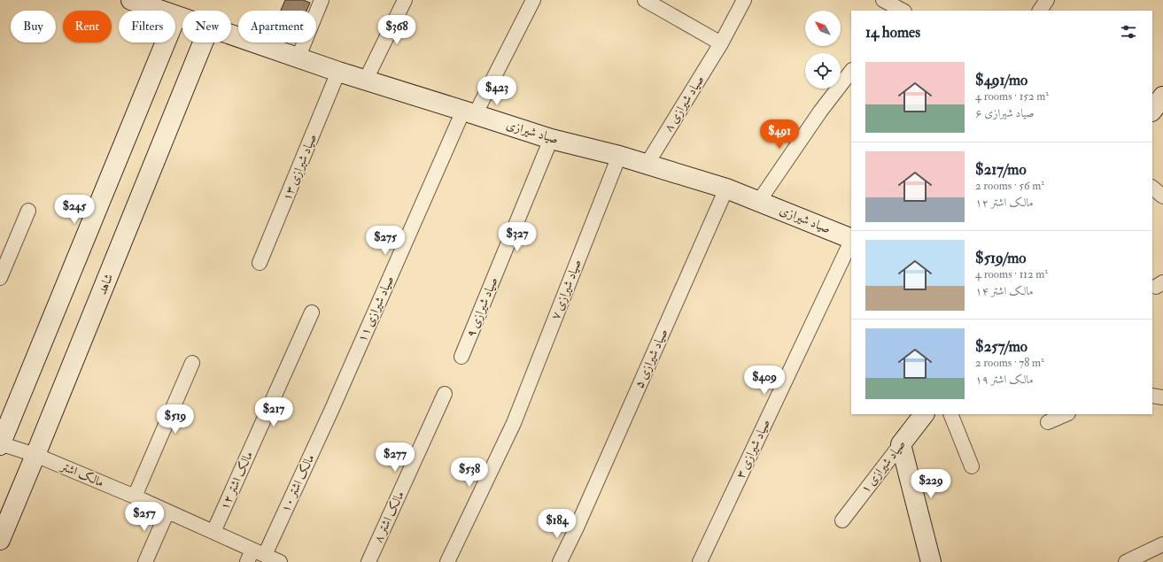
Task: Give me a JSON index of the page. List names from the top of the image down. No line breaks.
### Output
{"streets":{"street":["صیاد شیرازی ۸","صیاد شیرازی","صیاد شیرازی ۱۳","شاهد","صیاد شیرازی ۷","صیاد شیرازی ۹","صیاد شیرازی ۱۱","صیاد شیرازی ۵","صیاد شیرازی ۳","صیاد شیرازی ۱","مالک اشتر","مالک اشتر ۱۲","مالک اشتر ۱۰","مالک اشتر ۸"]},"crossings":[["صیاد شیرازی ۸","صیاد شیرازی"],["صیاد شیرازی","صیاد شیرازی ۱۳"],["صیاد شیرازی","صیاد شیرازی ۷"],["صیاد شیرازی","صیاد شیرازی ۹"],["صیاد شیرازی","صیاد شیرازی ۱۱"],["صیاد شیرازی","صیاد شیرازی ۵"],["شاهد","مالک اشتر"],["صیاد شیرازی ۱۱","مالک اشتر ۱۰"],["مالک اشتر","مالک اشتر ۱۲"],["مالک اشتر","مالک اشتر ۱۰"]],"north":"top left","page":{"chip":["Buy","Rent","Filters","New","Apartment"],"heading":"14 homes","price":["$368","$423","$491","$245","$327","$275","$409","$217","$519","$277","$538","$229","$257","$184"],"list":[{"name":"$491/mo","note":"4 rooms · 152 m² · صیاد شیرازی ۶"},{"name":"$217/mo","note":"2 rooms · 56 m² · مالک اشتر ۱۲"},{"name":"$519/mo","note":"4 rooms · 112 m² · مالک اشتر ۱۴"},{"name":"$257/mo","note":"2 rooms · 78 m² · مالک اشتر ۱۹"}]}}
